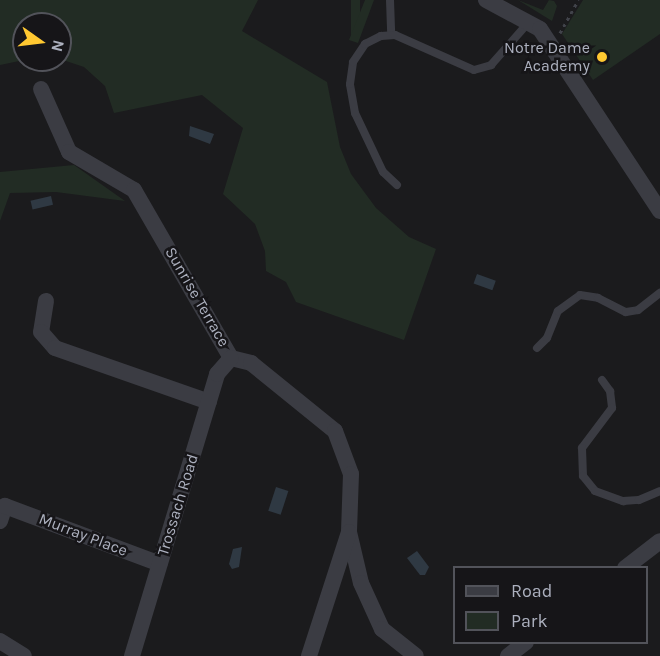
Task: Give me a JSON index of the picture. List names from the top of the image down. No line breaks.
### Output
{"streets":{"street":["Sunrise Terrace","Trossach Road","Murray Place"]},"crossings":[["Sunrise Terrace","Trossach Road"],["Trossach Road","Murray Place"]],"places":["Notre Dame Academy"],"legend":["Road","Park"],"north":"right"}
